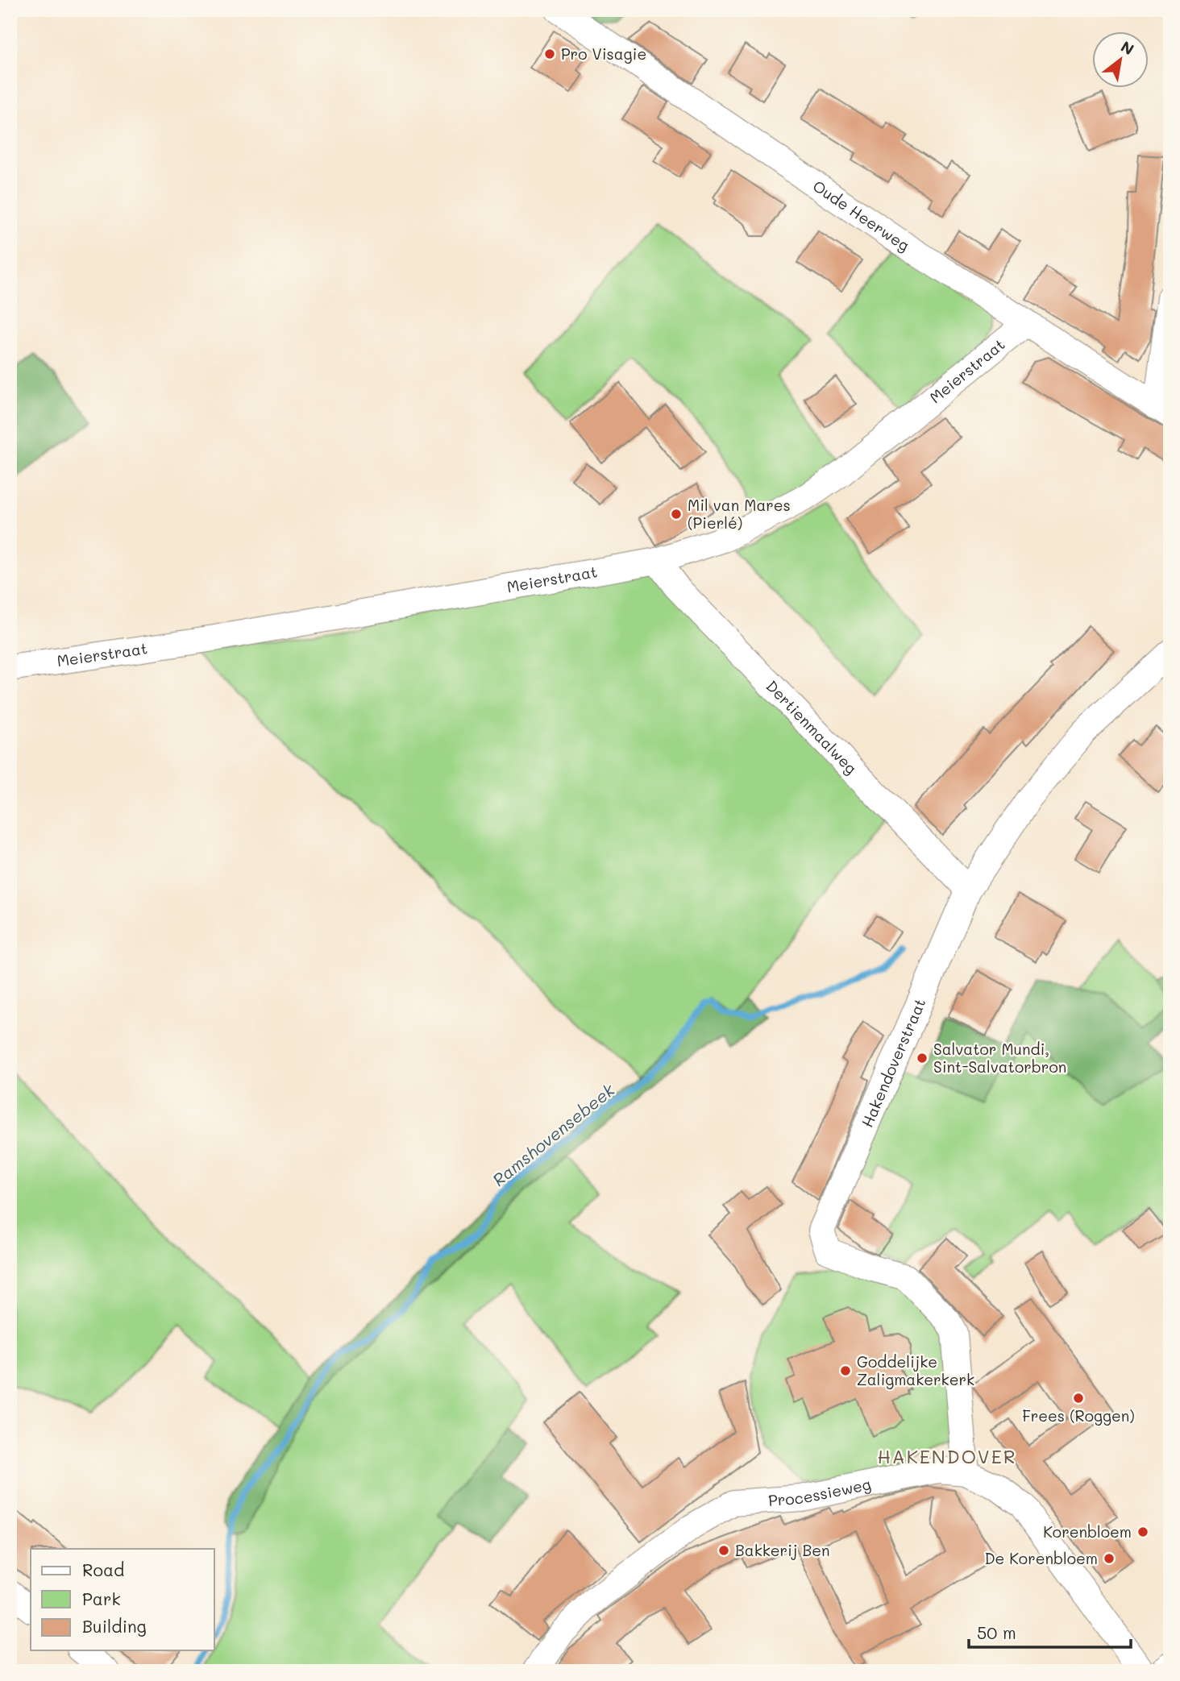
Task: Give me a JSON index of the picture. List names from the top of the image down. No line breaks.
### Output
{"streets":{"street":["Oude Heerweg","Meierstraat","Dertienmaalweg","Hakendoverstraat","Processieweg"]},"crossings":[["Oude Heerweg","Meierstraat"],["Meierstraat","Dertienmaalweg"],["Dertienmaalweg","Hakendoverstraat"],["Hakendoverstraat","Processieweg"]],"districts":["HAKENDOVER"],"water":["Ramshovensebeek"],"places":["Pro Visagie","Mil van Mares (Pierlé)","Salvator Mundi, Sint-Salvatorbron","Goddelijke Zaligmakerkerk","Frees (Roggen)","Korenbloem","Bakkerij Ben","De Korenbloem"],"legend":["Road","Park","Building"],"scale_bar":"50 m","north":"top right"}
